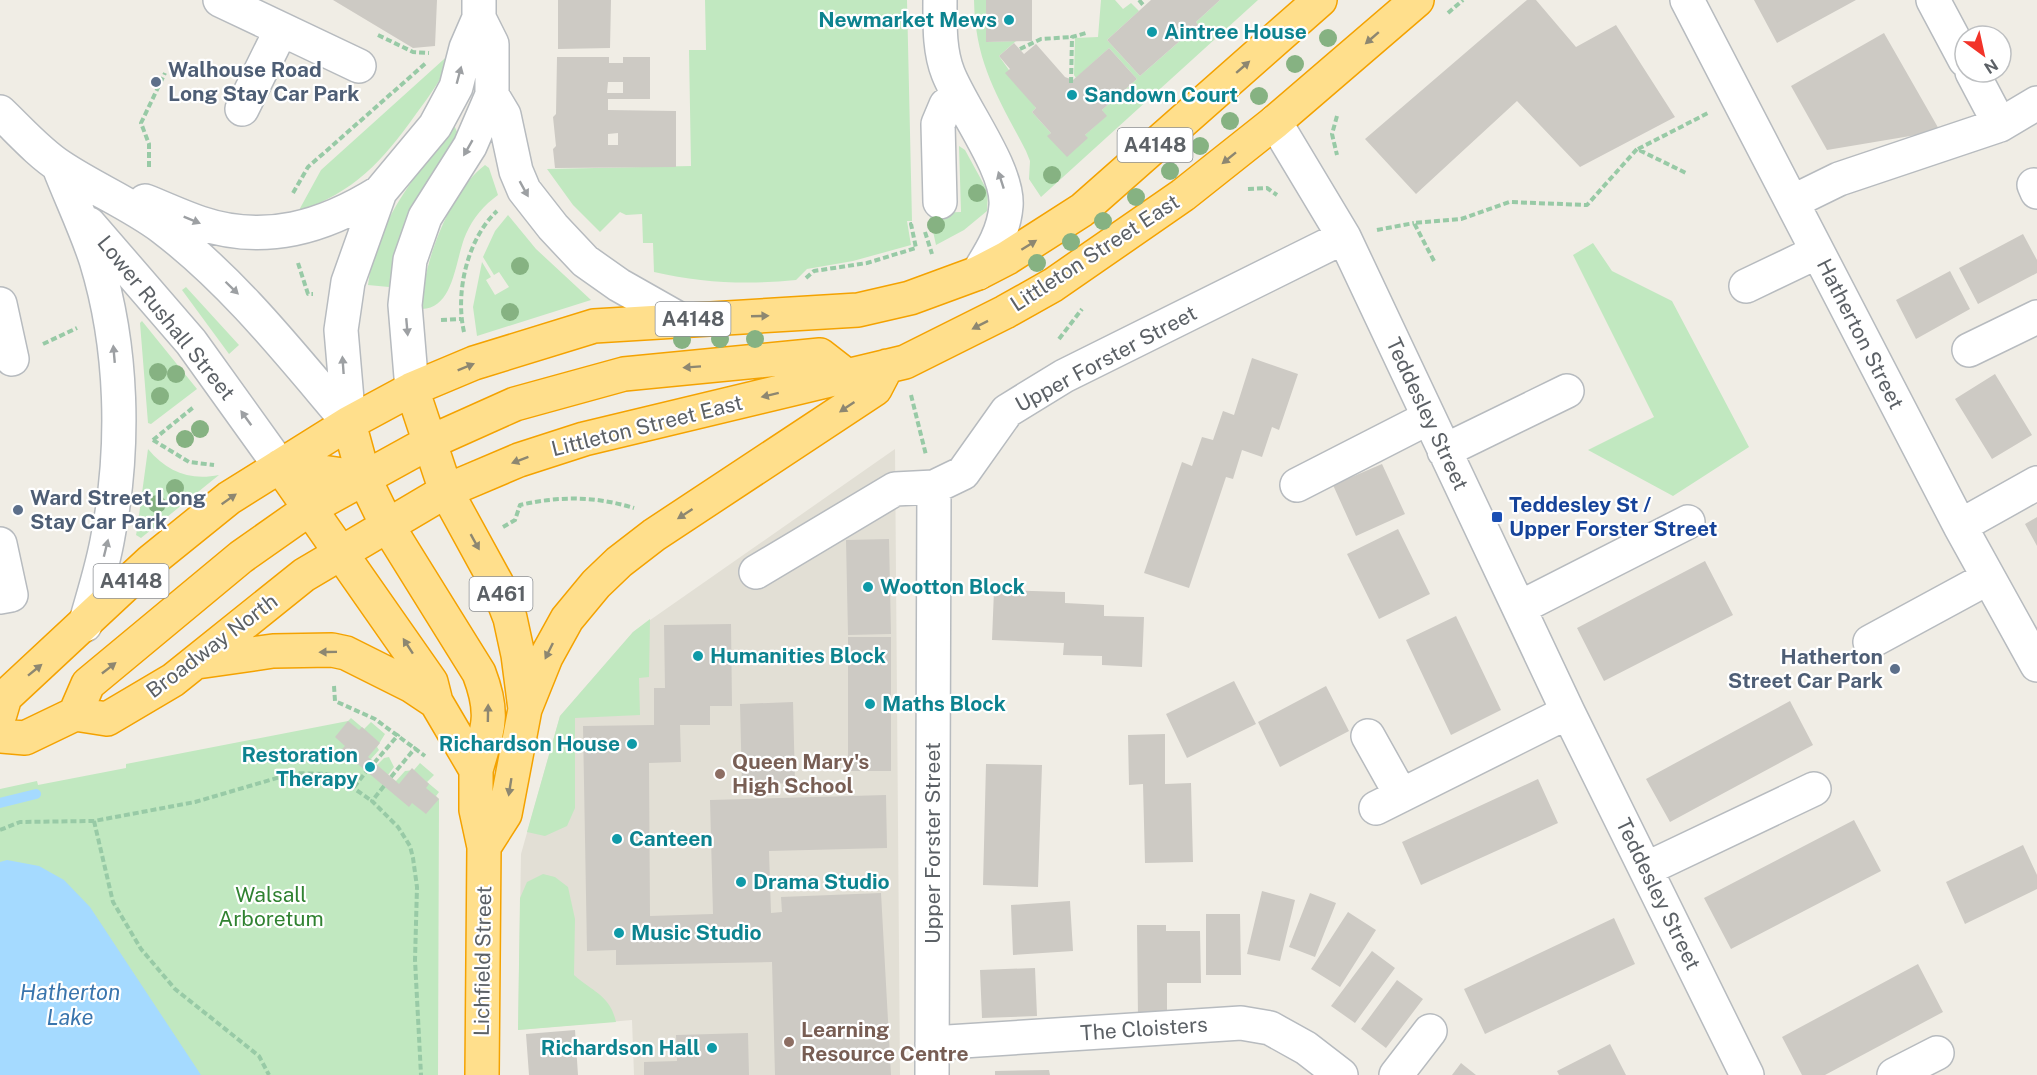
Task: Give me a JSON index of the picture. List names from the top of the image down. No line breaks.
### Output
{"streets":{"highway":["A4148","Littleton Street East","A461","Broadway North","Lichfield Street"],"street":["Lower Rushall Street","Hatherton Street","Upper Forster Street","Teddesley Street","The Cloisters"]},"crossings":[["A4148","Littleton Street East"],["A4148","Lower Rushall Street"],["A4148","A461"],["A4148","Broadway North"],["Littleton Street East","Teddesley Street"],["Littleton Street East","A461"],["Upper Forster Street","Teddesley Street"],["Upper Forster Street","The Cloisters"],["A461","Lichfield Street"]],"water":["Hatherton Lake"],"parks":["Walsall Arboretum"],"places":{"other":["Newmarket Mews","Aintree House","Walhouse Road Long Stay Car Park","Sandown Court","Ward Street Long Stay Car Park","Wootton Block","Humanities Block","Hatherton Street Car Park","Maths Block","Richardson House","Restoration Therapy","Queen Mary's High School","Canteen","Drama Studio","Music Studio","Learning Resource Centre","Richardson Hall"],"transit":["Teddesley St / Upper Forster Street"]},"north":"bottom right"}
